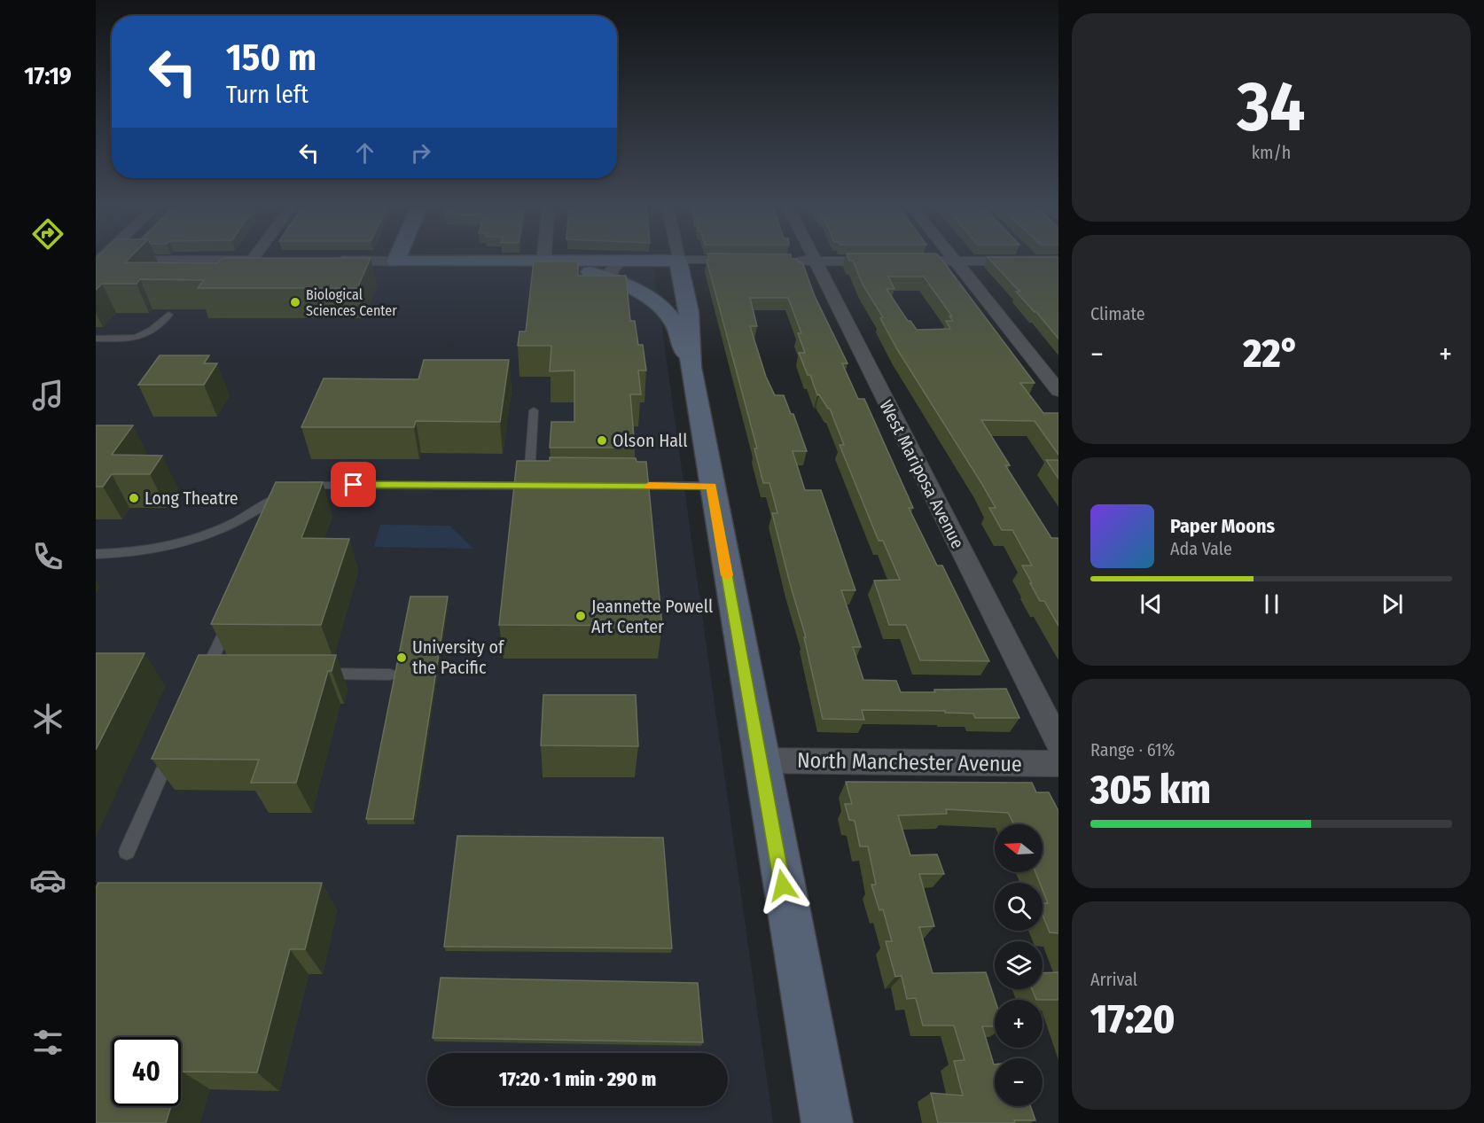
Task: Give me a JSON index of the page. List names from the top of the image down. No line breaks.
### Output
{"streets":{"street":["West Mariposa Avenue","North Manchester Avenue"]},"places":["Biological Sciences Center","Olson Hall","Long Theatre","Jeannette Powell Art Center","University of the Pacific"],"north":"left","page":{"tabs":"17:19","tile":[["34","km/h"],"Climate",["Range · 61%","305 km"],["Arrival","17:20"]],"turn":["150 m","Turn left"],"heat":["−","22°","+"],"song":["Paper Moons","Ada Vale"],"map_buttons":["+","−"],"limit":"40","trip":"17:20 · 1 min · 290 m"}}
